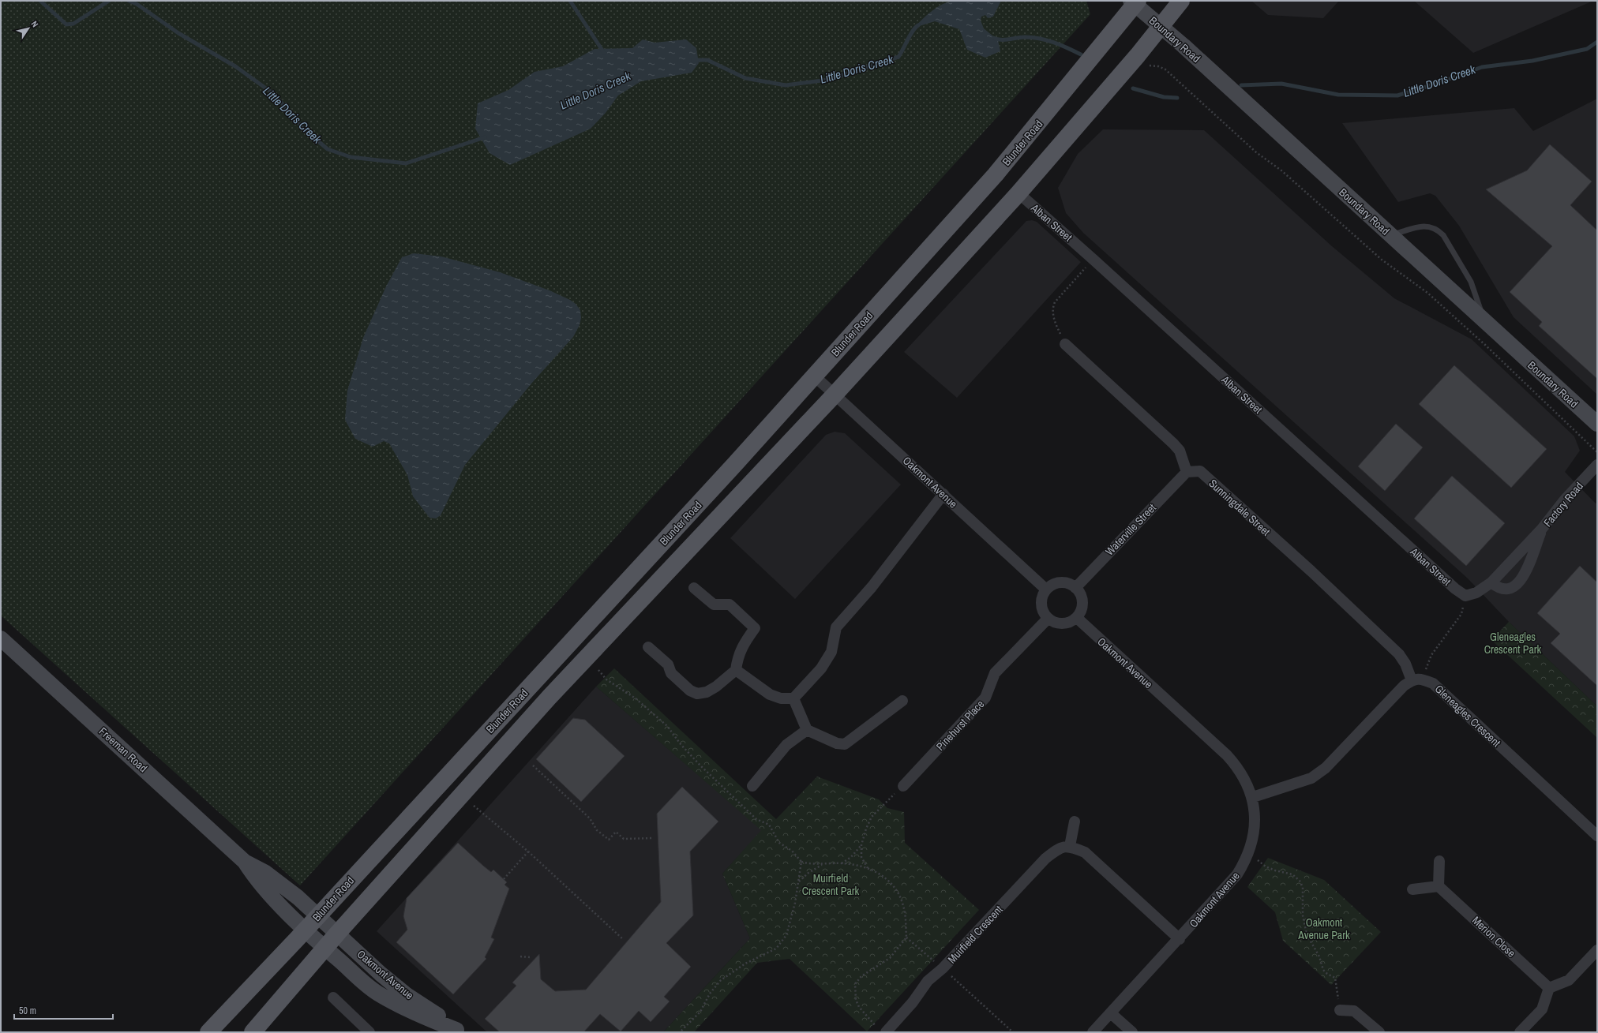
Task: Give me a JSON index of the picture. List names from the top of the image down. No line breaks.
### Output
{"streets":{"main road":["Blunder Road"],"street":["Boundary Road","Alban Street","Oakmont Avenue","Factory Road","Sunningdale Street","Waterville Street","Gleneagles Crescent","Pinehurst Place","Freeman Road","Muirfield Crescent","Merion Close"]},"crossings":[["Boundary Road","Blunder Road"],["Blunder Road","Alban Street"],["Blunder Road","Oakmont Avenue"],["Blunder Road","Freeman Road"],["Alban Street","Factory Road"],["Oakmont Avenue","Waterville Street"],["Oakmont Avenue","Pinehurst Place"],["Oakmont Avenue","Freeman Road"],["Sunningdale Street","Waterville Street"],["Sunningdale Street","Gleneagles Crescent"],["Waterville Street","Pinehurst Place"]],"water":["Little Doris Creek"],"parks":["Gleneagles Crescent Park","Muirfield Crescent Park","Oakmont Avenue Park"],"scale_bar":"50 m","north":"top right"}
